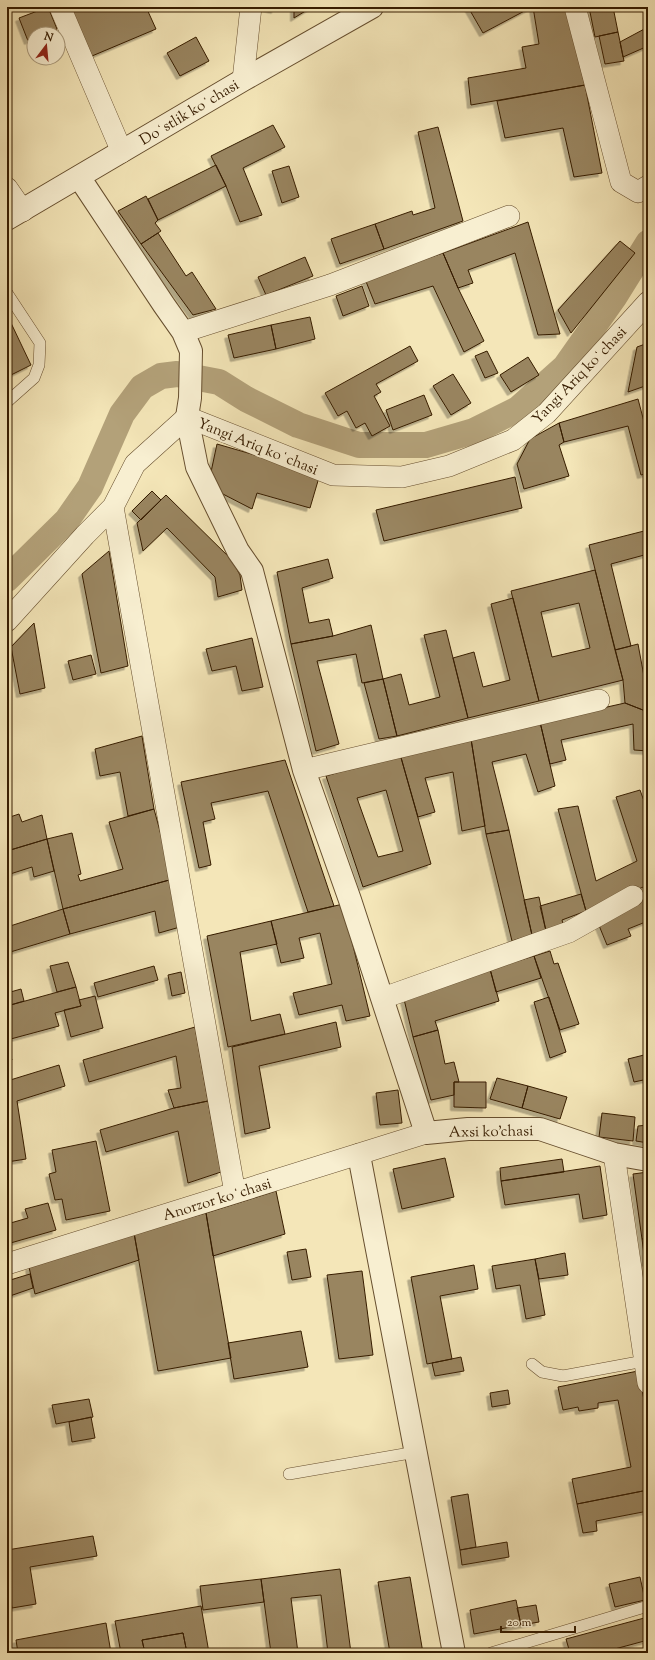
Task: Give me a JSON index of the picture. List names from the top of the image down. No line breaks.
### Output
{"streets":{"street":["Doʻstlik koʻchasi","Yangi Ariq koʻchasi","Axsi ko'chasi","Anorzor koʻchasi"]},"crossings":[["Axsi ko'chasi","Anorzor koʻchasi"]],"scale_bar":"20 m","north":"top"}
